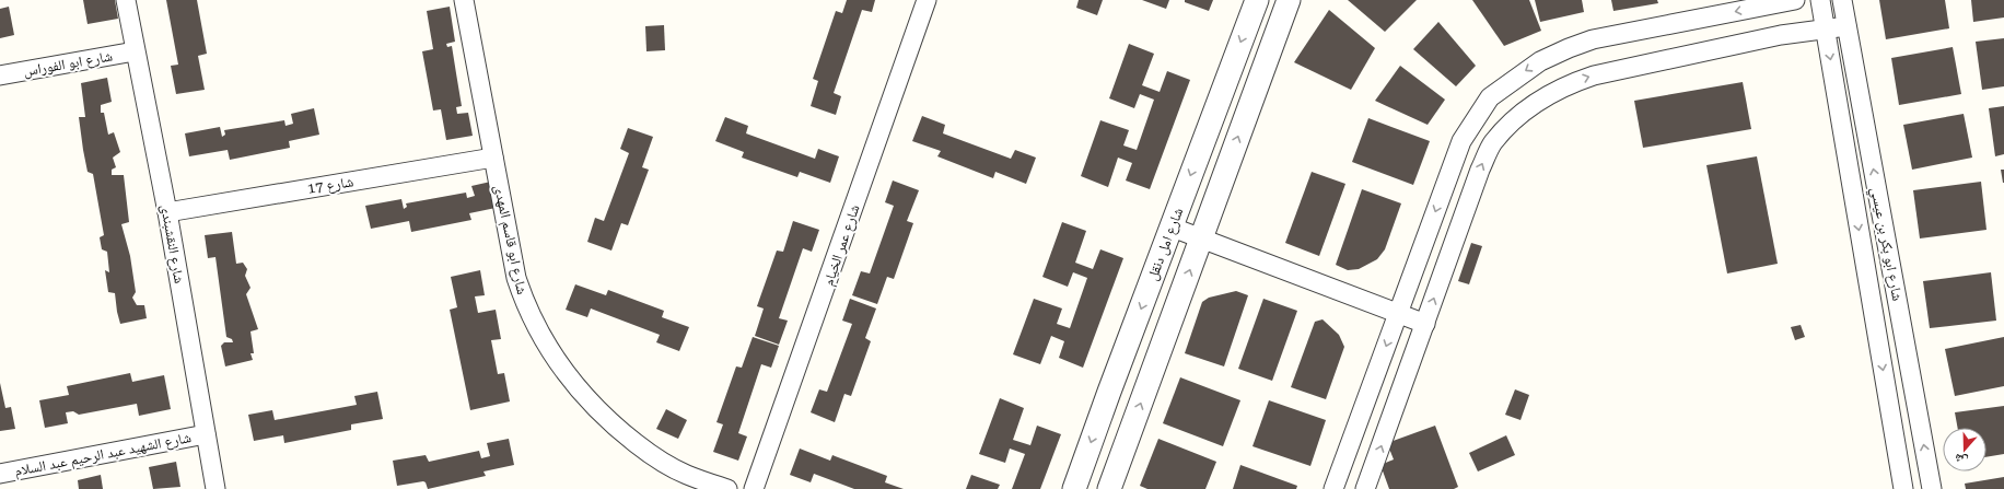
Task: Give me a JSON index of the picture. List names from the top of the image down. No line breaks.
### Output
{"streets":{"street":["شارع ابو الفوراس","شارع 17","شارع ابو قاسم المهدى","شارع النقشبندى","شارع امل دنقل","شارع ابو بكر بن عيسي","شارع عمر الخيام","شارع الشهيد عبد الرحيم عبد السلام"]},"crossings":[["شارع ابو الفوراس","شارع النقشبندى"],["شارع 17","شارع ابو قاسم المهدى"],["شارع 17","شارع النقشبندى"],["شارع النقشبندى","شارع الشهيد عبد الرحيم عبد السلام"]],"north":"bottom"}
